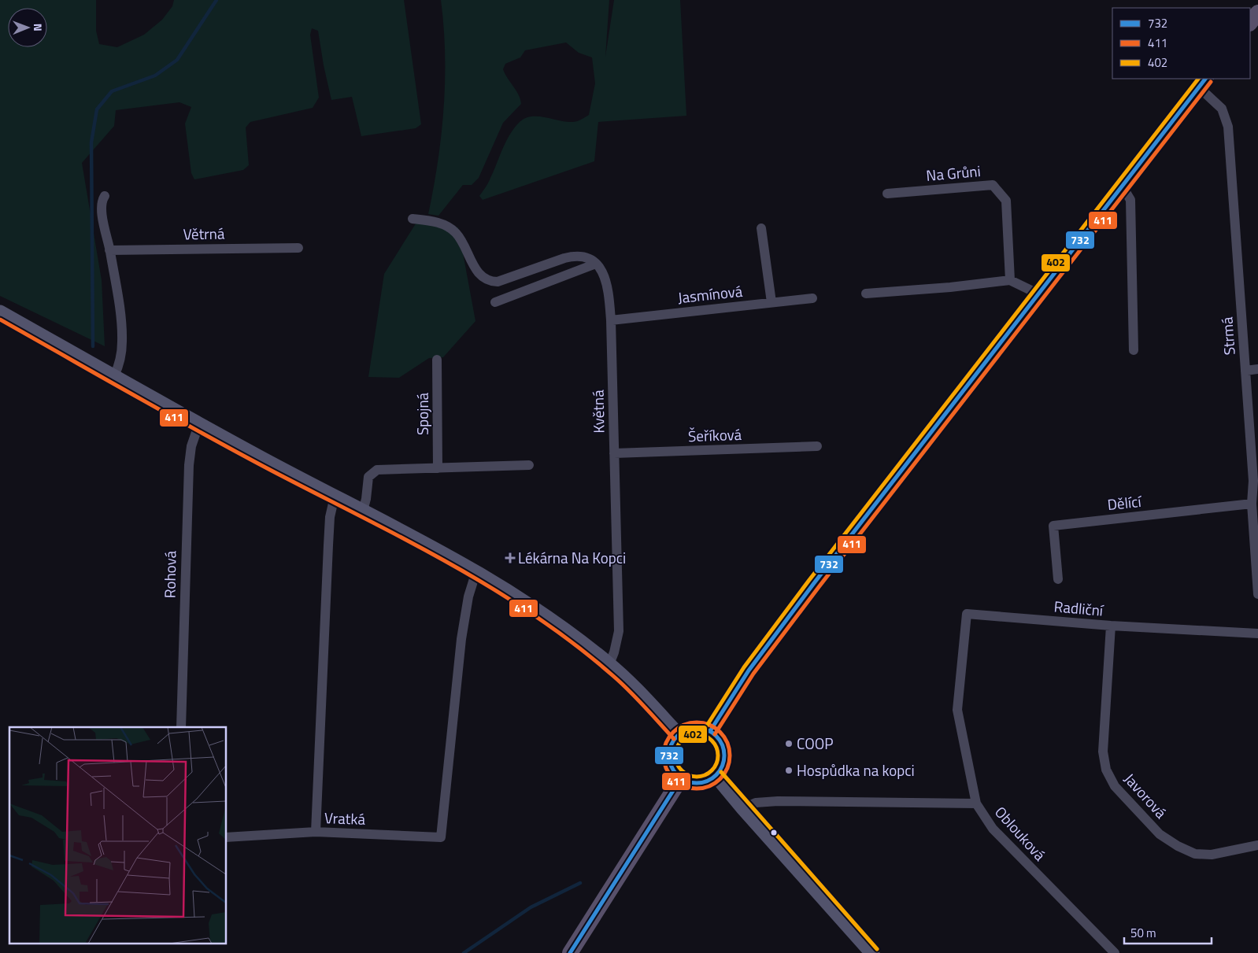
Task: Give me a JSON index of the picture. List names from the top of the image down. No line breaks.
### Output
{"streets":{"street":["Na Grůni","Větrná","Jasmínová","Strmá","Květná","Spojná","Šeříková","Dělící","Rohová","Radliční","Javorová","Vratká","Oblouková"]},"crossings":[["Jasmínová","Květná"],["Strmá","Dělící"],["Květná","Šeříková"],["Radliční","Javorová"],["Radliční","Oblouková"]],"places":{"health":["Lékárna Na Kopci"],"other":["COOP","Hospůdka na kopci"]},"lines":["transit line 732","transit line 402","transit line 411"],"legend":["732","411","402"],"scale_bar":"50 m","north":"right"}
